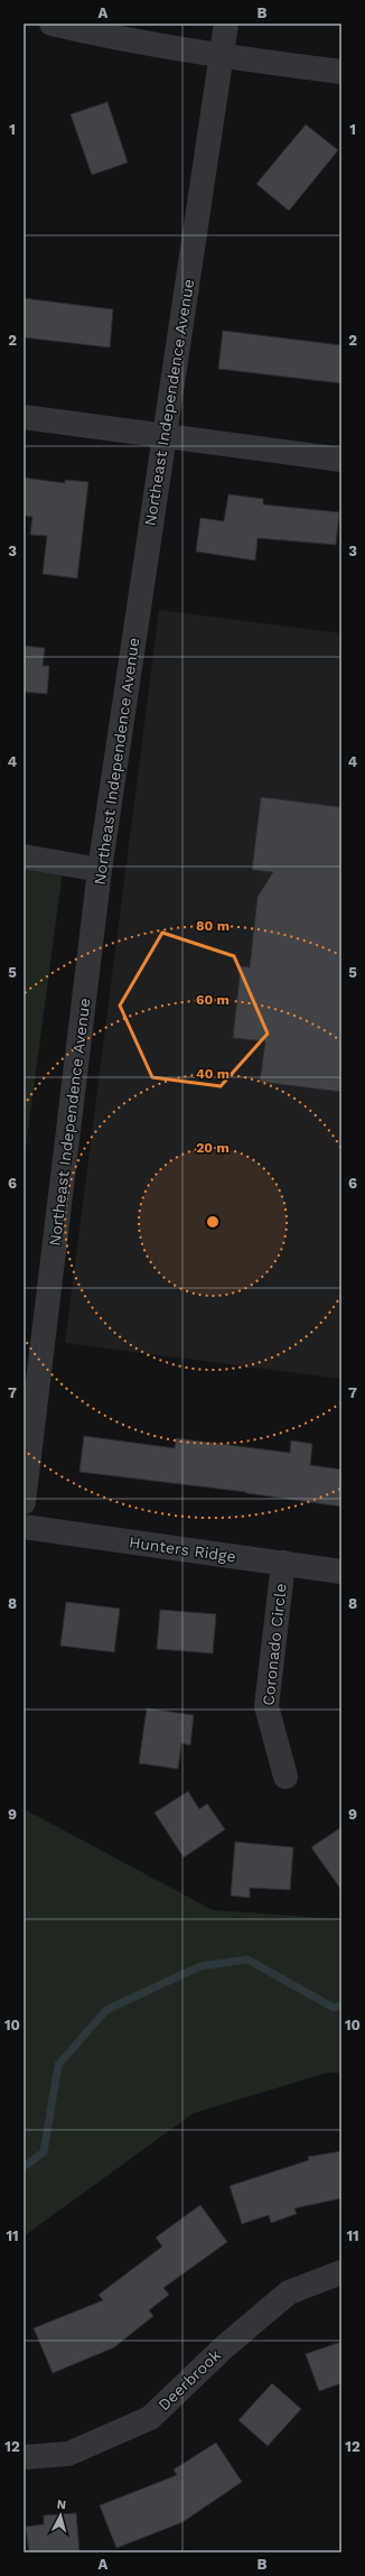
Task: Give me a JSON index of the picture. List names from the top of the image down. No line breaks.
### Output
{"streets":{"street":["Northeast Independence Avenue","Hunters Ridge","Coronado Circle","Deerbrook"]},"crossings":[["Hunters Ridge","Coronado Circle"]],"north":"top","grid":{"columns":["A","B"],"rows":["1","2","3","4","5","6","7","8","9","10","11","12"]},"rings":["80 m","60 m","40 m","20 m"]}
